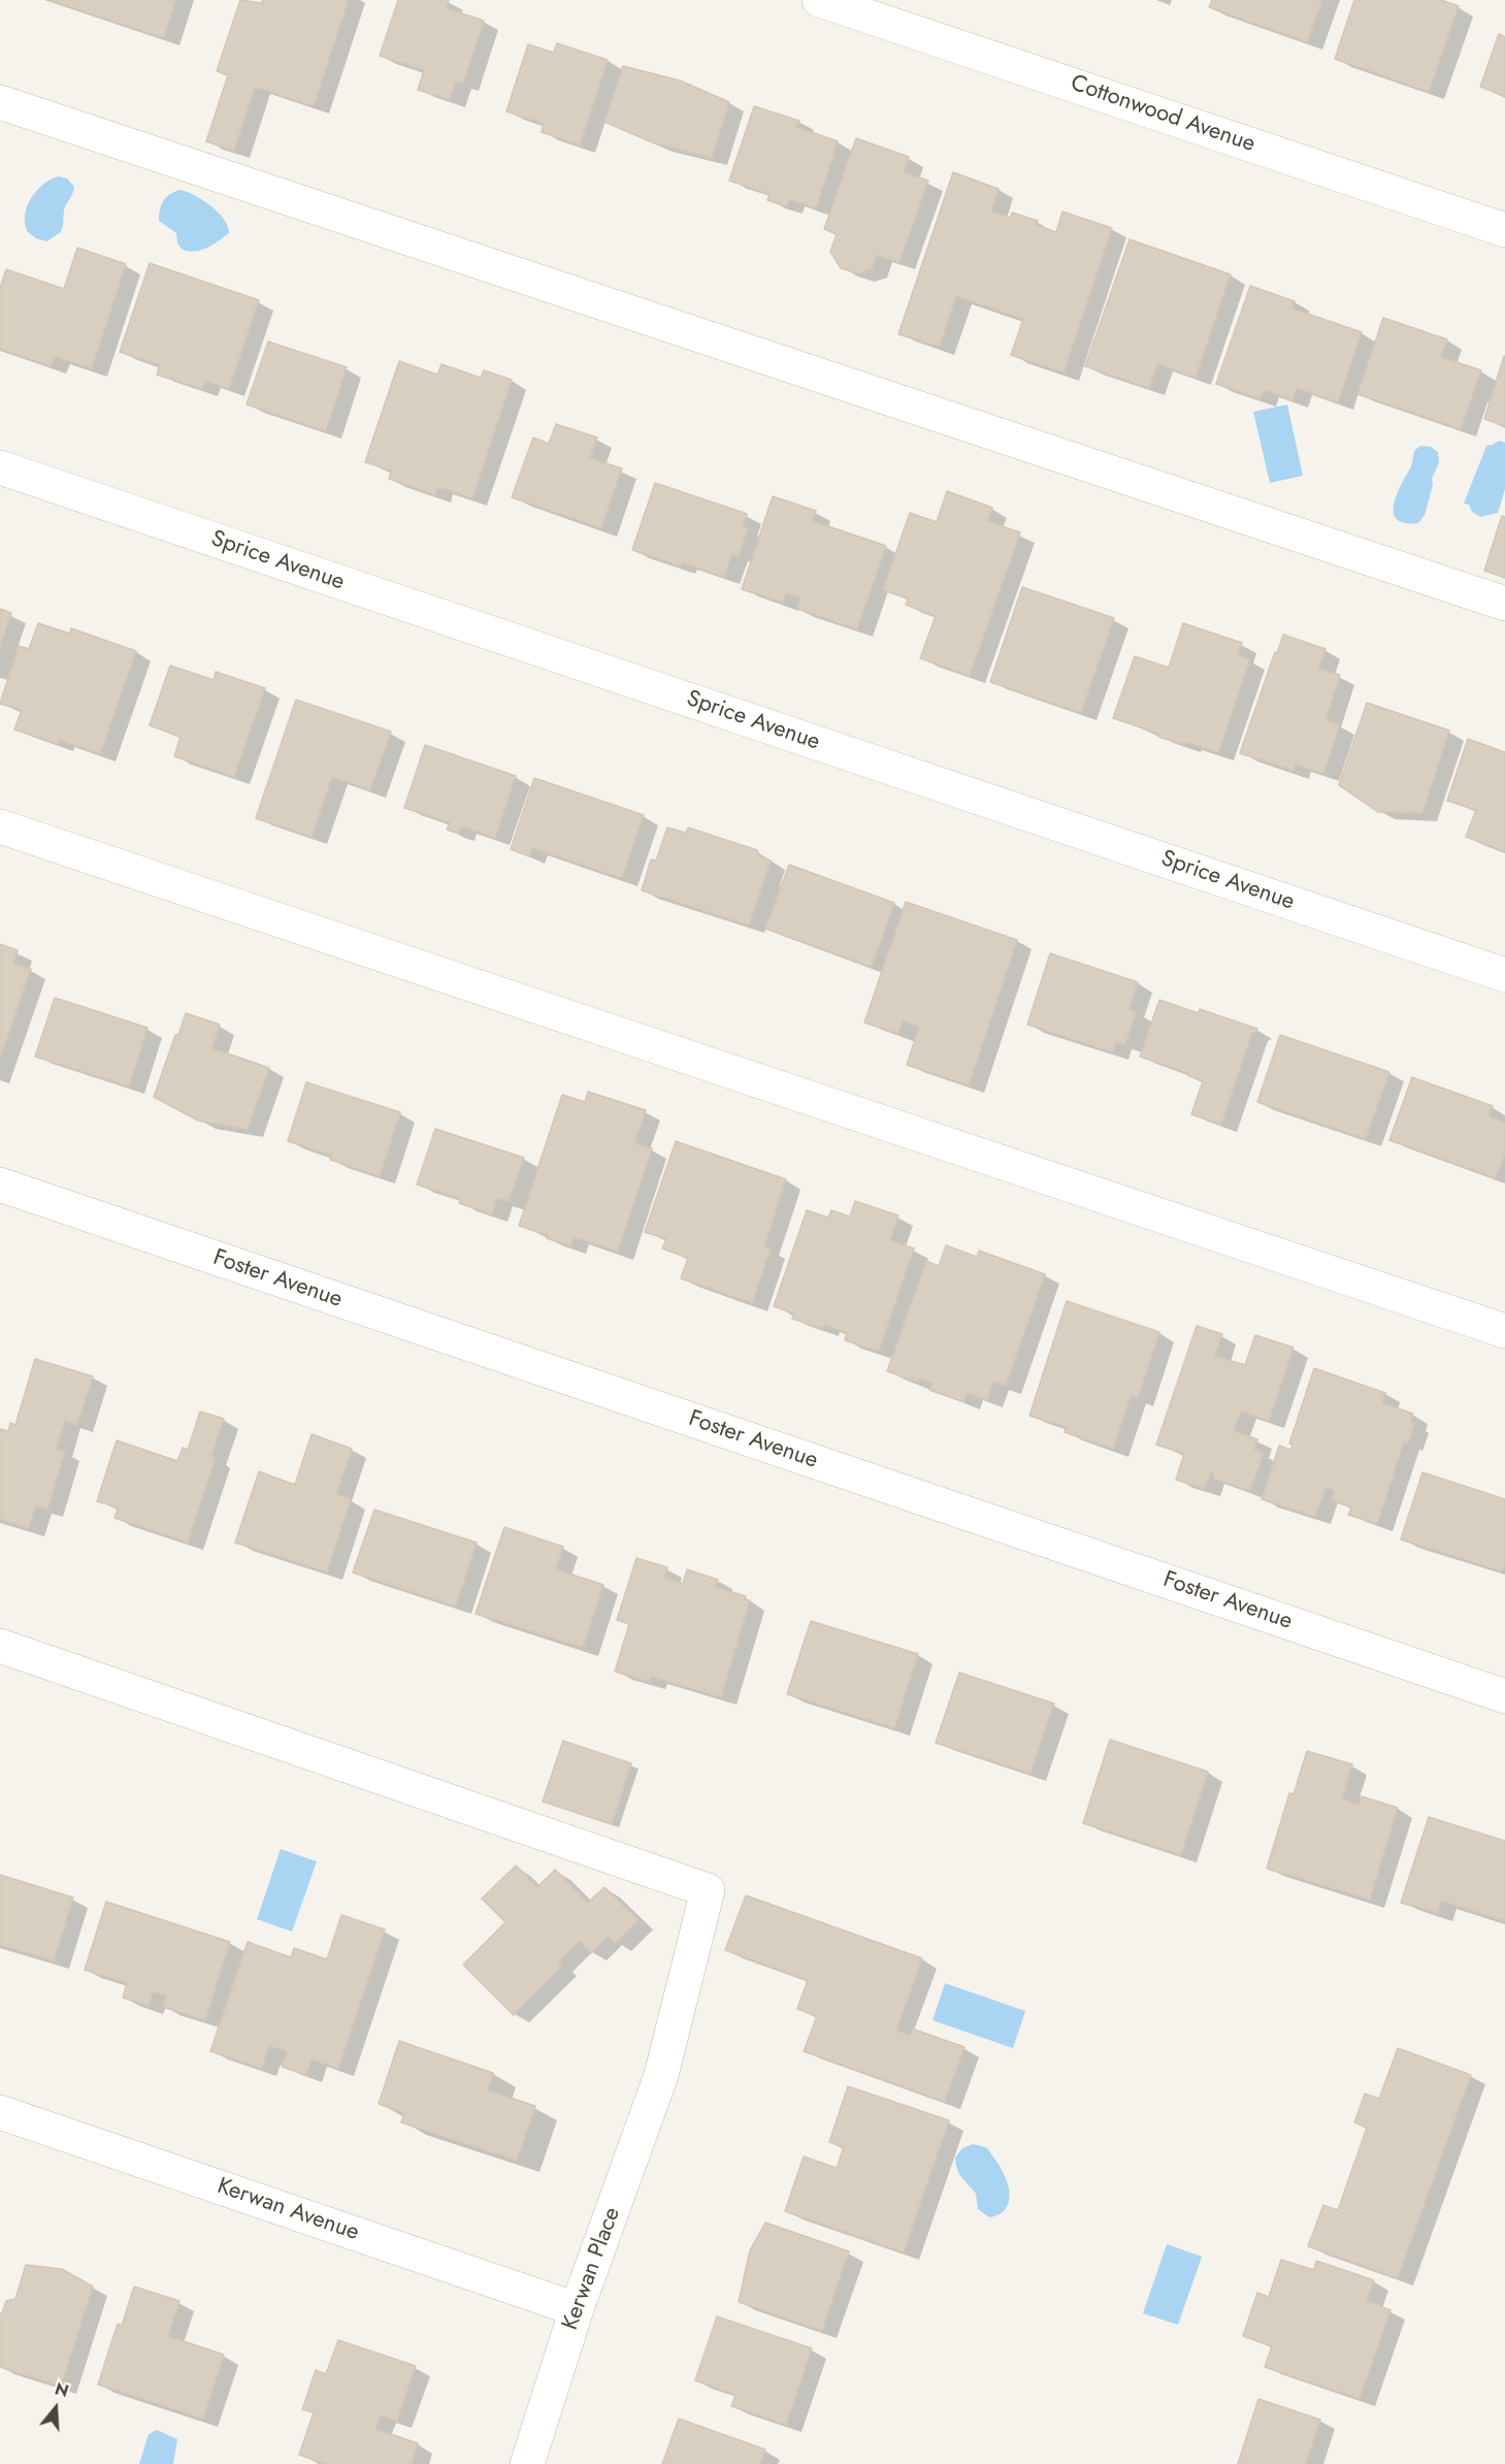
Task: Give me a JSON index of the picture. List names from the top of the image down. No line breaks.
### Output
{"streets":{"street":["Cottonwood Avenue","Sprice Avenue","Foster Avenue","Kerwan Avenue","Kerwan Place"]},"crossings":[["Kerwan Avenue","Kerwan Place"]],"north":"top"}
